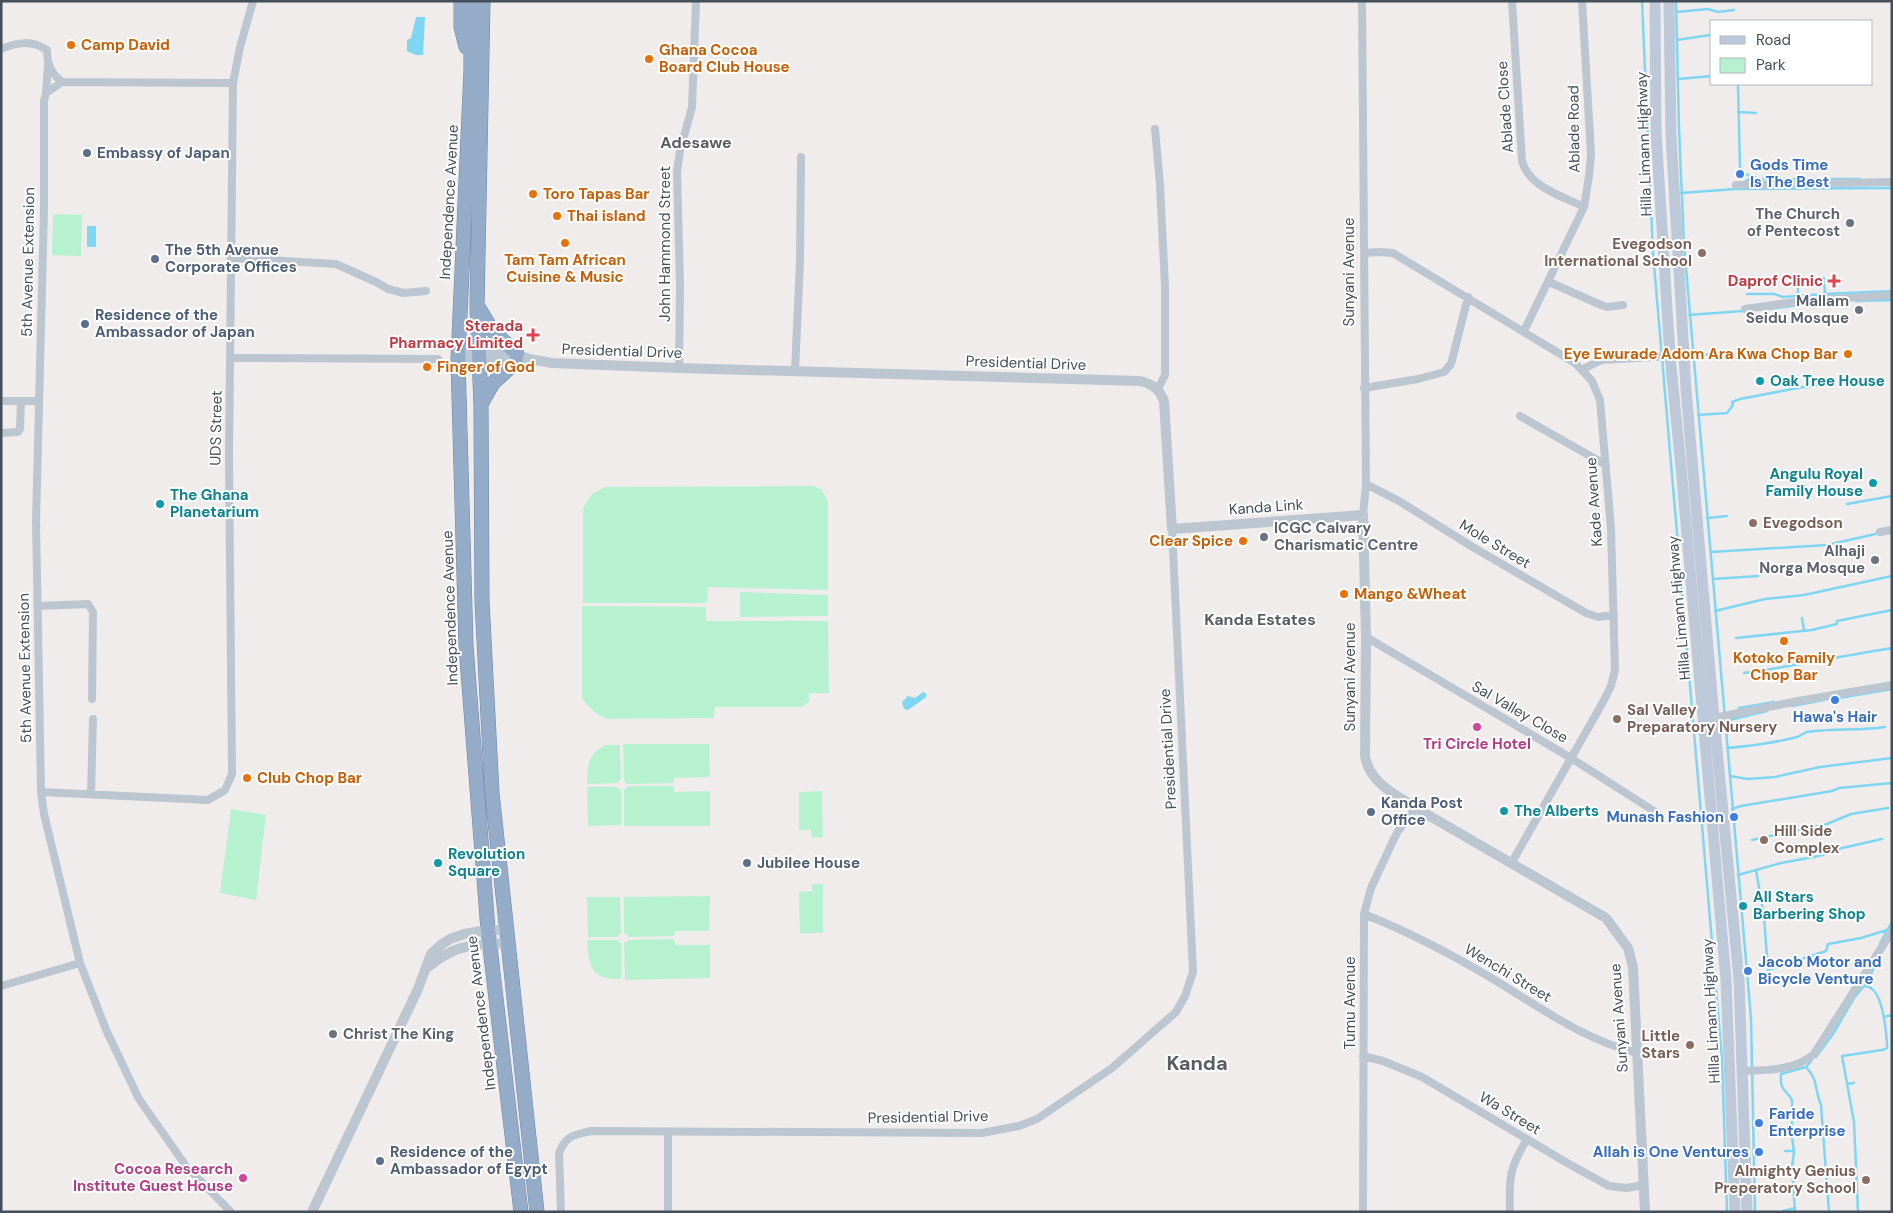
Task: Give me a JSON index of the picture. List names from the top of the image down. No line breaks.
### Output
{"streets":{"highway":["Independence Avenue"],"main road":["Hilla Limann Highway"],"street":["Ablade Close","Ablade Road","John Hammond Street","5th Avenue Extension","Sunyani Avenue","Presidential Drive","UDS Street","Kade Avenue","Kanda Link","Mole Street","Sal Valley Close","Wenchi Street","Tumu Avenue","Wa Street"]},"crossings":[["Ablade Close","Ablade Road"],["Ablade Road","Kade Avenue"],["Independence Avenue","Presidential Drive"],["John Hammond Street","Presidential Drive"],["5th Avenue Extension","UDS Street"],["Sunyani Avenue","Kade Avenue"],["Sunyani Avenue","Kanda Link"],["Sunyani Avenue","Mole Street"],["Sunyani Avenue","Sal Valley Close"],["Sunyani Avenue","Wenchi Street"],["Sunyani Avenue","Tumu Avenue"],["Sunyani Avenue","Wa Street"],["Presidential Drive","Kanda Link"],["Kade Avenue","Mole Street"],["Kade Avenue","Sal Valley Close"],["Wenchi Street","Tumu Avenue"],["Tumu Avenue","Wa Street"]],"districts":["Adesawe","Kanda Estates","Kanda"],"places":{"other":["Camp David","Ghana Cocoa Board Club House","Embassy of Japan","Gods Time Is The Best","Toro Tapas Bar","Thai island","The Church of Pentecost","Tam Tam African Cuisine & Music","Evegodson International School","The 5th Avenue Corporate Offices","Mallam Seidu Mosque","Residence of the Ambassador of Japan","Eye Ewurade Adom Ara Kwa Chop Bar","Finger of God","Oak Tree House","Angulu Royal Family House","The Ghana Planetarium","Evegodson","ICGC Calvary Charismatic Centre","Clear Spice","Alhaji Norga Mosque","Mango &Wheat","Kotoko Family Chop Bar","Hawa's Hair","Sal Valley Preparatory Nursery","Tri Circle Hotel","Club Chop Bar","The Alberts","Kanda Post Office","Munash Fashion","Hill Side Complex","Revolution Square","Jubilee House","All Stars Barbering Shop","Jacob Motor and Bicycle Venture","Christ The King","Little Stars","Faride Enterprise","Allah is One Ventures","Residence of the Ambassador of Egypt","Cocoa Research Institute Guest House","Almighty Genius Preperatory School"],"health":["Daprof Clinic","Sterada Pharmacy Limited"]},"legend":["Road","Park"]}
